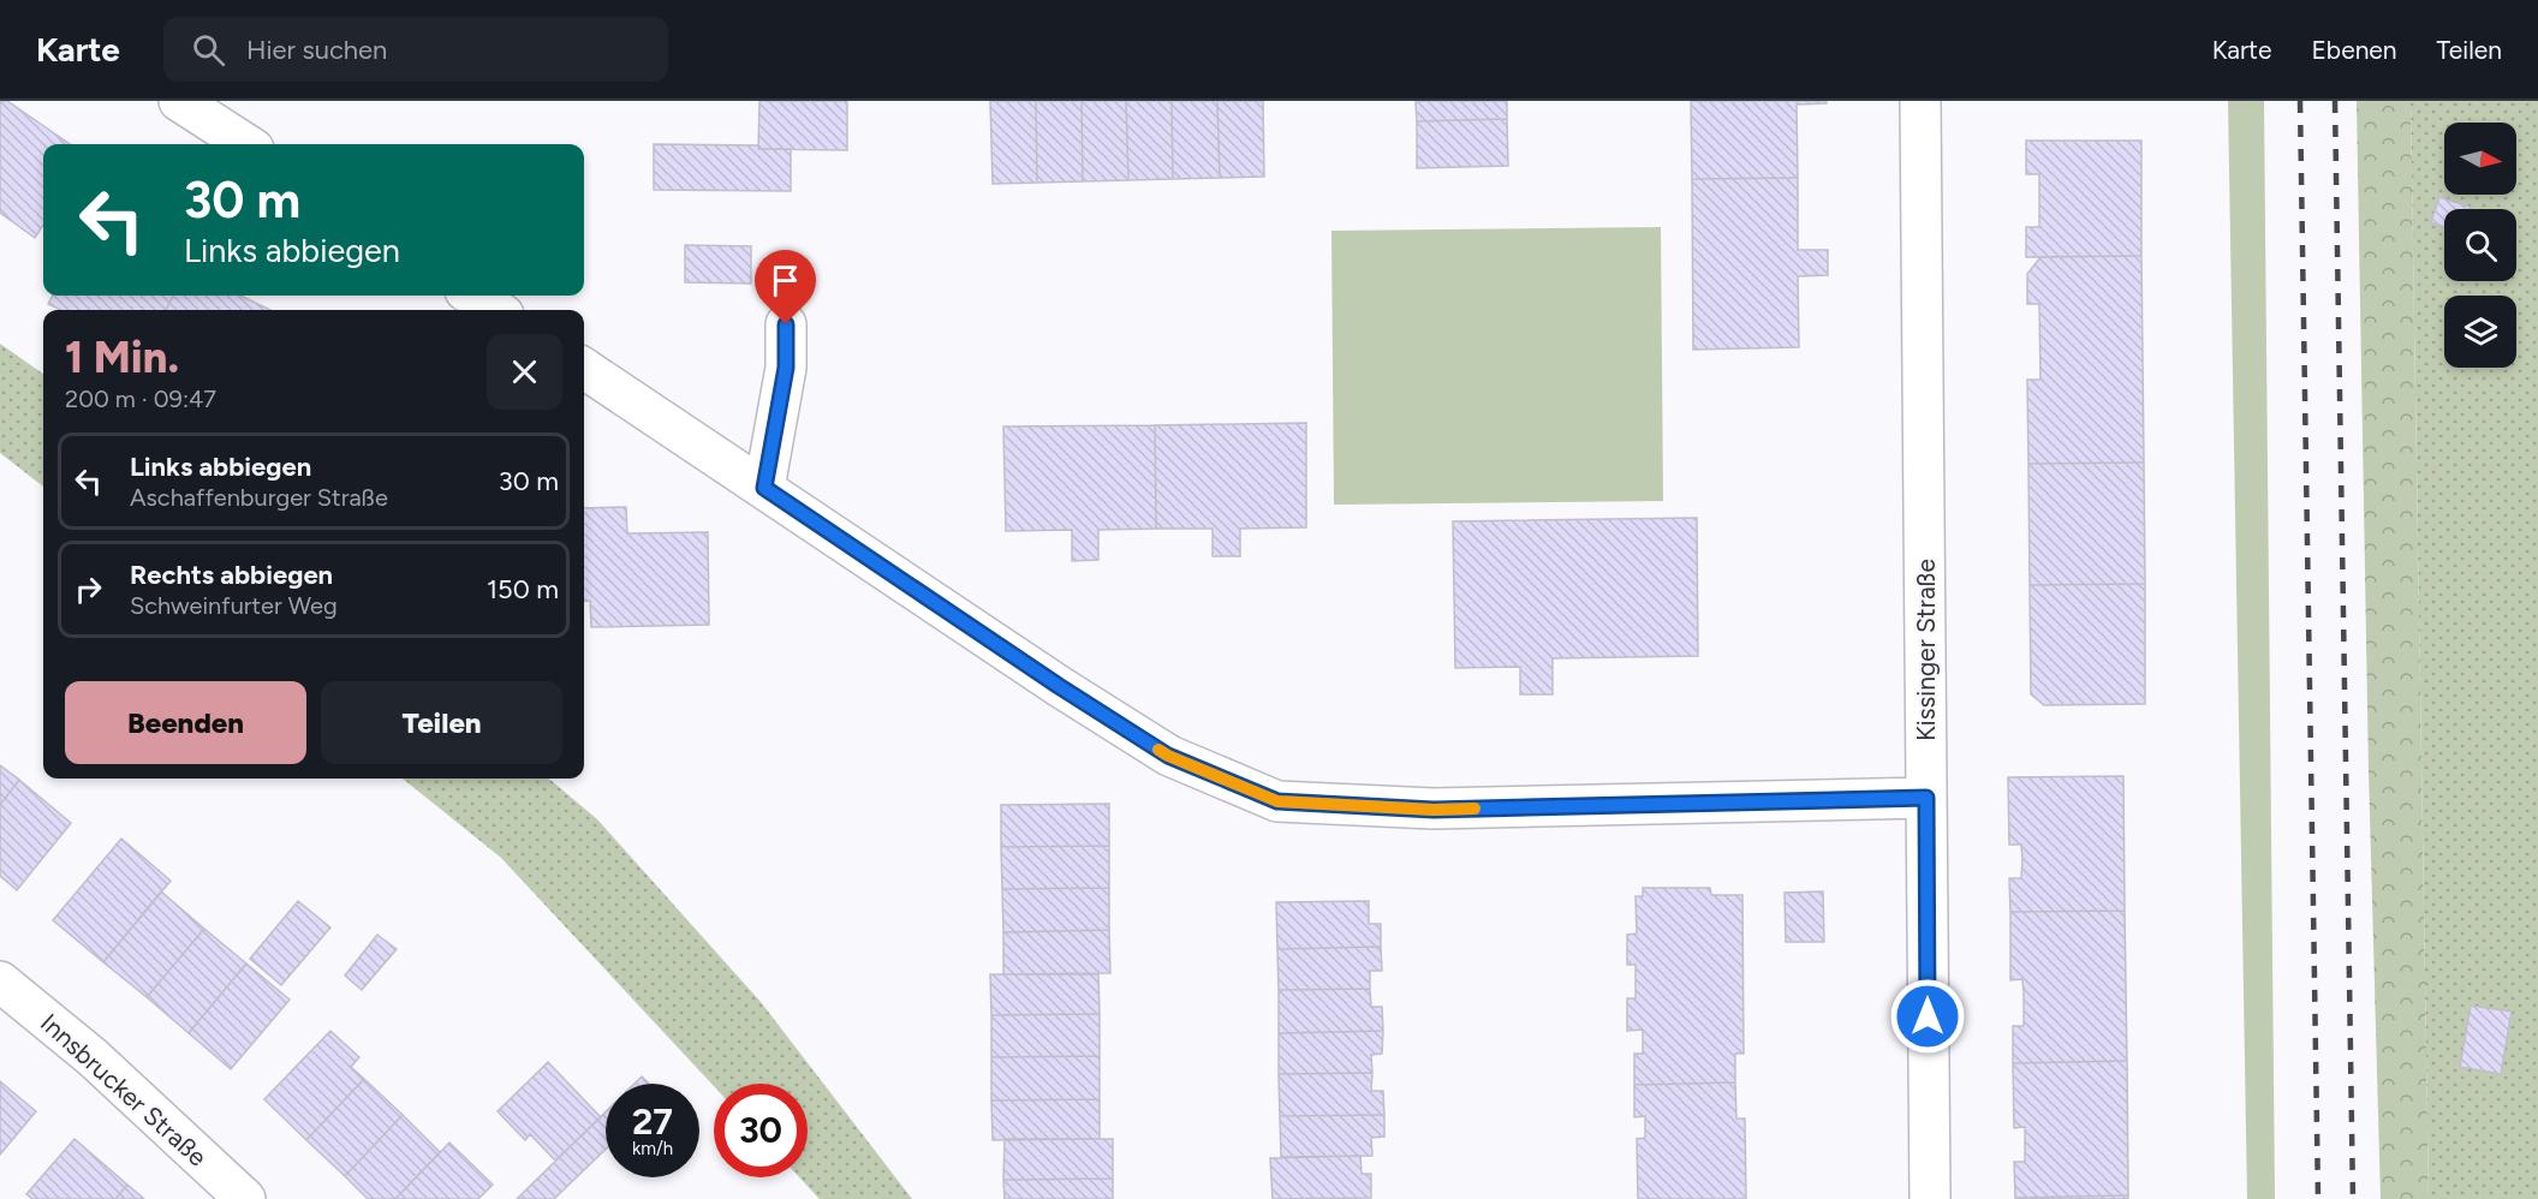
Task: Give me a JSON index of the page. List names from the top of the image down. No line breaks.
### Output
{"streets":{"street":["Kissinger Straße","Innsbrucker Straße"]},"north":"right","page":{"header":"Karte","search":"Hier suchen","nav":["Karte","Ebenen","Teilen"],"turn":["30 m","Links abbiegen"],"heading":["1 Min.","200 m · 09:47"],"list":[{"name":"Links abbiegen","note":"Aschaffenburger Straße","value":"30 m"},{"name":"Rechts abbiegen","note":"Schweinfurter Weg","value":"150 m"}],"buttons":["Beenden","Teilen"],"speed":"27 km/h","limit":"30"}}
